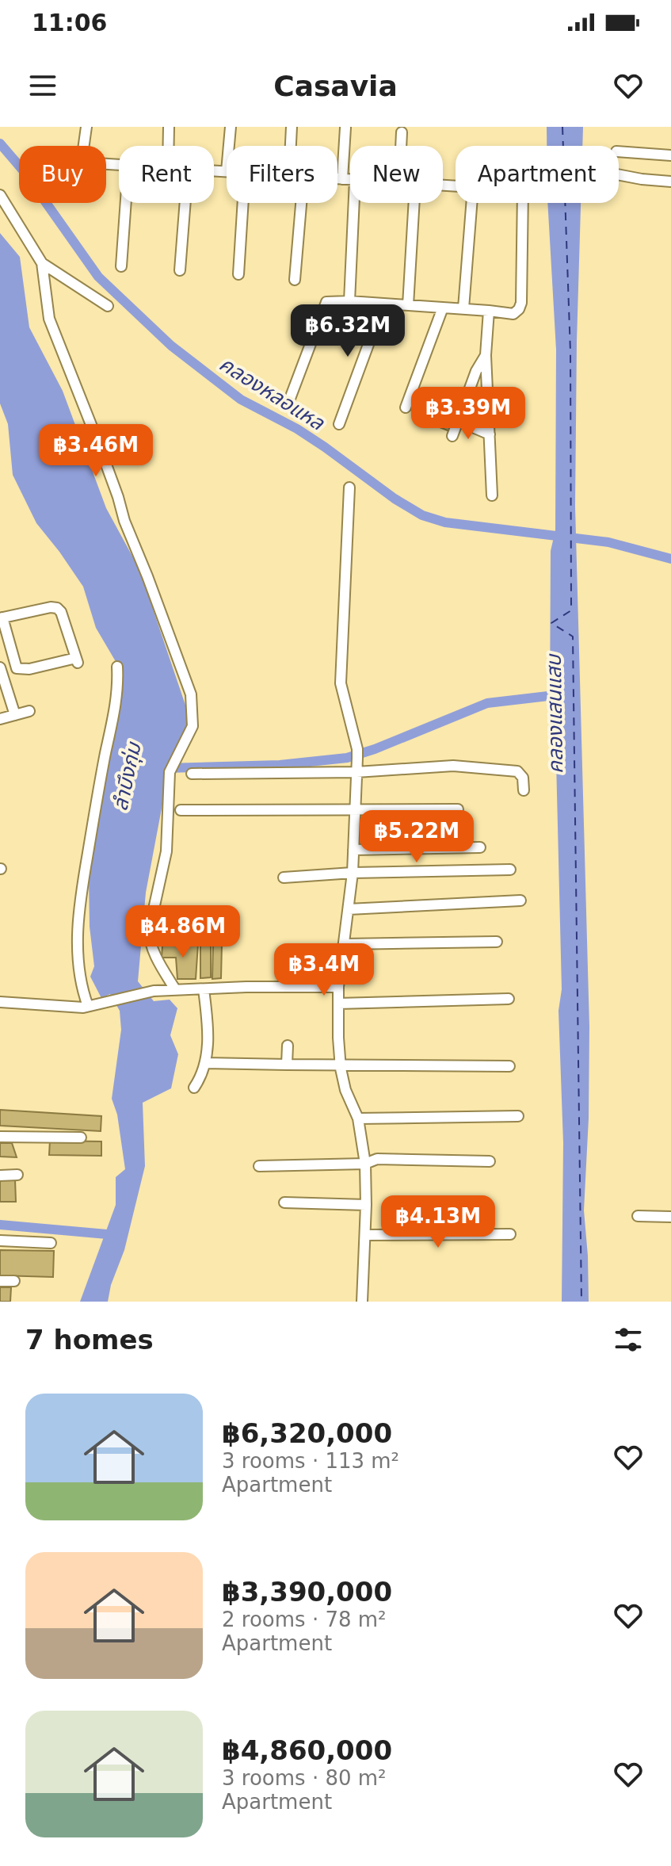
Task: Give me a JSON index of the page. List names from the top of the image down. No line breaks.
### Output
{"water":["คลองหลอแหล","คลองแสนแสบ","ลำบึงกุ่ม"],"page":{"status":"11:06","header":"Casavia","chip":["Buy","Rent","Filters","New","Apartment"],"price":["฿6.32M","฿3.39M","฿3.46M","฿5.22M","฿4.86M","฿3.4M","฿4.13M"],"heading":"7 homes","list":[{"name":"฿6,320,000","note":"3 rooms · 113 m² · Apartment"},{"name":"฿3,390,000","note":"2 rooms · 78 m² · Apartment"},{"name":"฿4,860,000","note":"3 rooms · 80 m² · Apartment"}]}}
